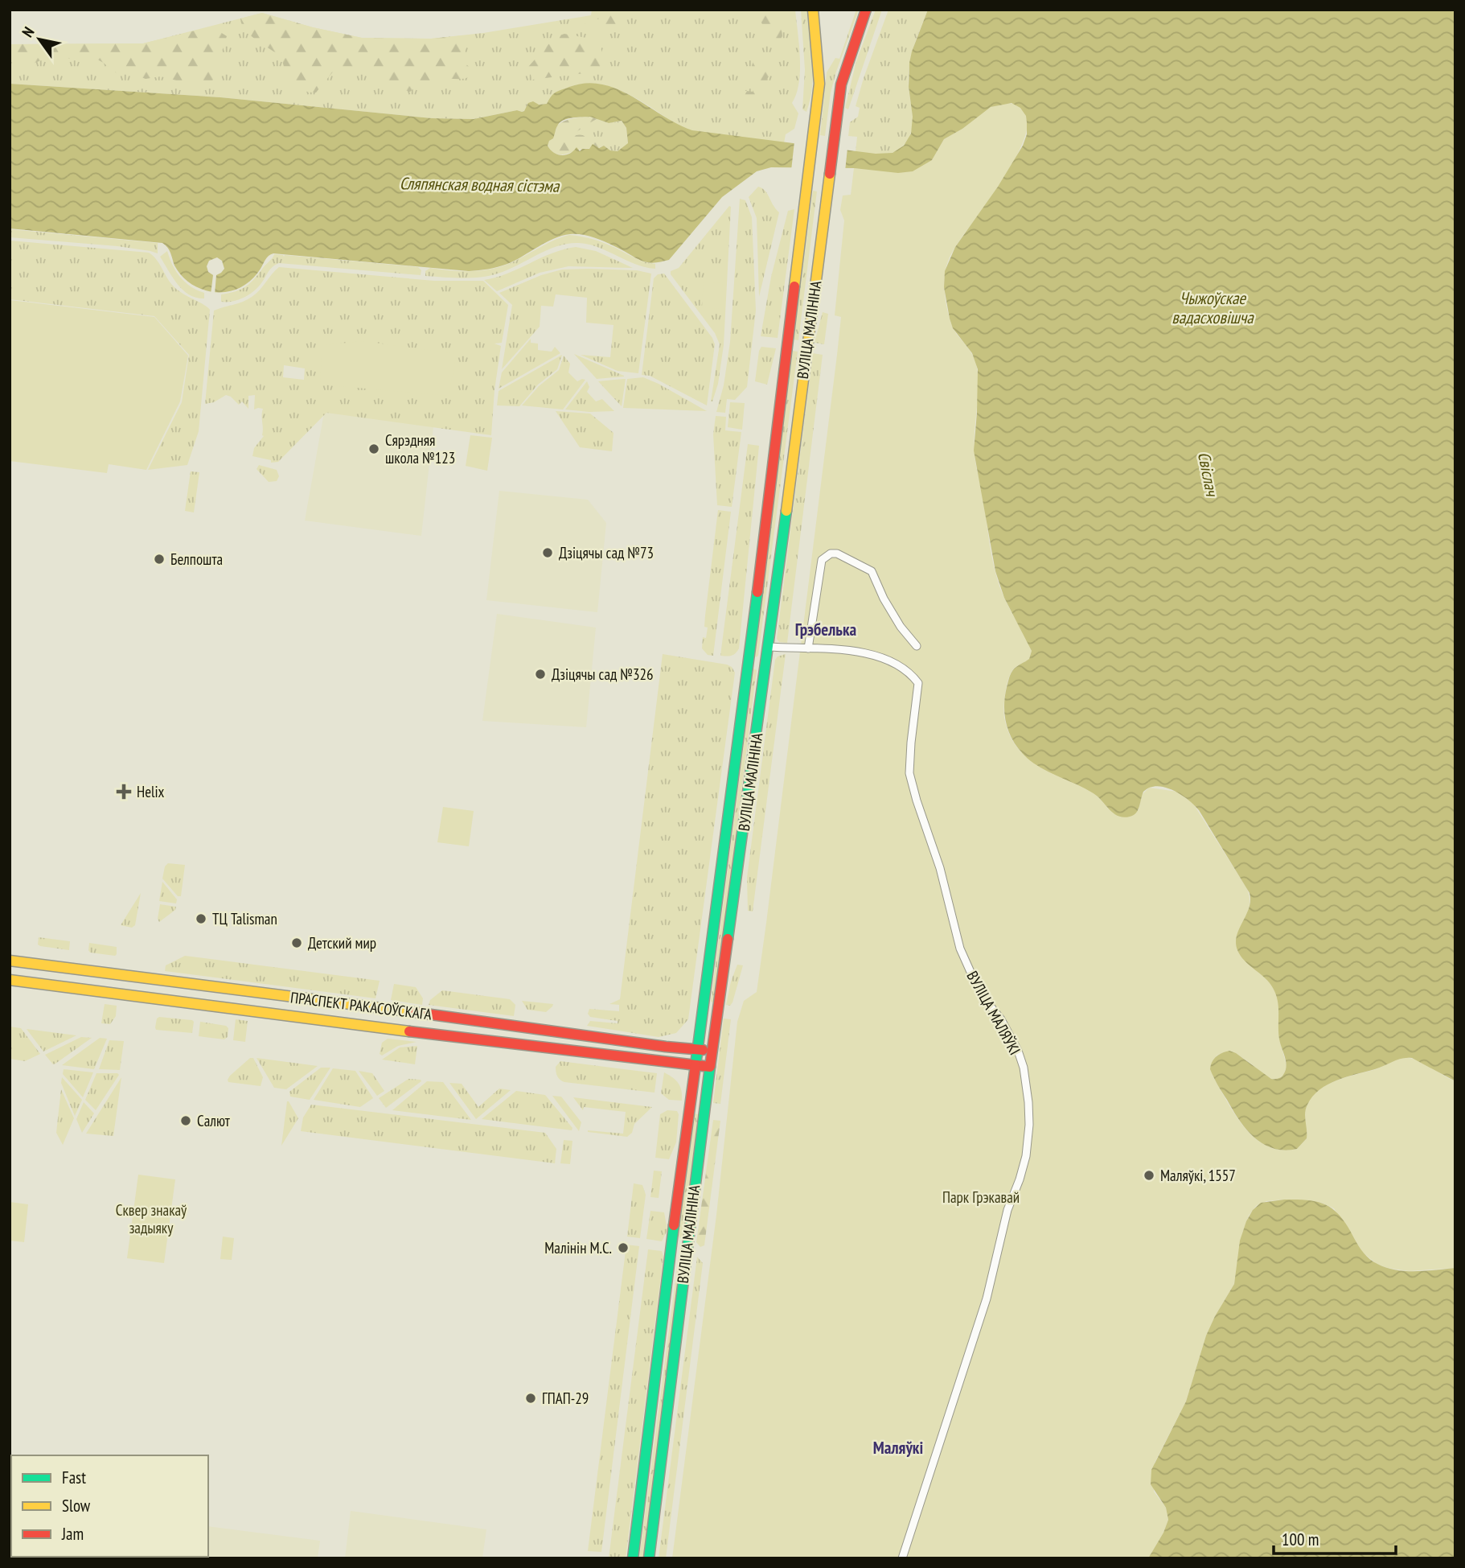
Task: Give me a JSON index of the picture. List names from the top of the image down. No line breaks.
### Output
{"streets":{"main road":["ВУЛІЦА МАЛІНІНА","ПРАСПЕКТ РАКАСОЎСКАГА"],"street":["ВУЛІЦА МАЛЯЎКІ"]},"crossings":[["ВУЛІЦА МАЛІНІНА","ПРАСПЕКТ РАКАСОЎСКАГА"],["ВУЛІЦА МАЛІНІНА","ВУЛІЦА МАЛЯЎКІ"]],"districts":["Грэбелька","Маляўкі"],"water":["Сляпянская водная сістэма","Чыжоўскае вадасховішча","Свіслач"],"parks":["Парк Грэкавай","Сквер знакаў задыяку"],"places":{"other":["Сярэдняя школа №123","Дзіцячы сад №73","Белпошта","Дзіцячы сад №326","ТЦ Talisman","Детский мир","Салют","Маляўкі, 1557","Малінін М.С.","ГПАП-29"],"health":["Helix"]},"legend":["Fast","Slow","Jam"],"scale_bar":"100 m","north":"top left"}
